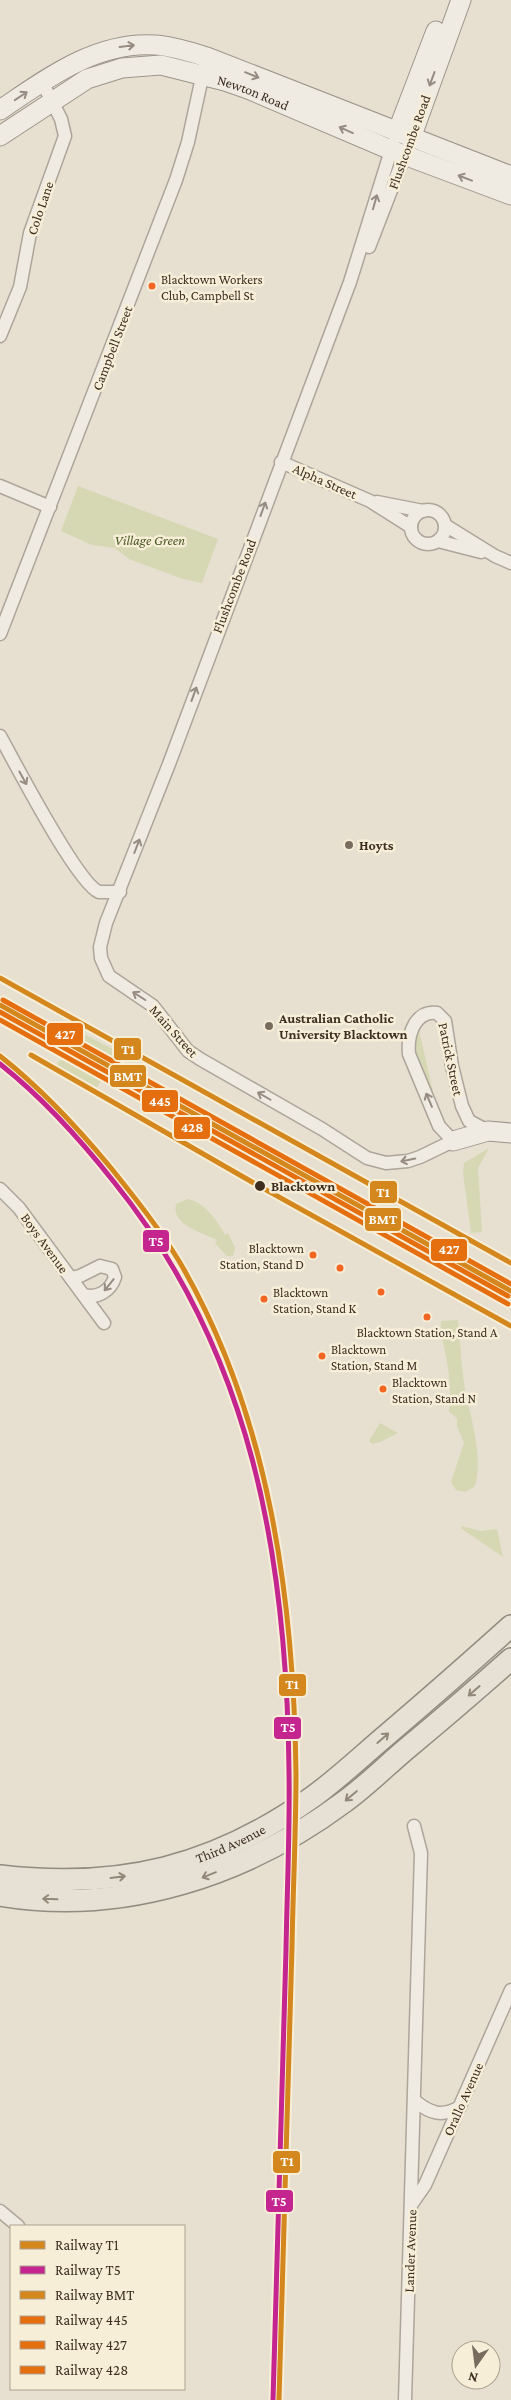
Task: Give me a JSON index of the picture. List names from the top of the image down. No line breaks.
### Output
{"streets":{"main road":["Newton Road","Flushcombe Road","Third Avenue"],"street":["Colo Lane","Campbell Street","Alpha Street","Main Street","Patrick Street","Boys Avenue","Orallo Avenue","Lander Avenue"]},"crossings":[["Newton Road","Flushcombe Road"],["Newton Road","Colo Lane"],["Newton Road","Campbell Street"],["Flushcombe Road","Alpha Street"],["Flushcombe Road","Main Street"],["Main Street","Patrick Street"],["Orallo Avenue","Lander Avenue"]],"one_way":["Main Street"],"parks":["Village Green"],"places":["Blacktown Workers Club, Campbell St","Hoyts","Australian Catholic University Blacktown","Blacktown","Blacktown Station, Stand D","Blacktown Station, Stand K","Blacktown Station, Stand A","Blacktown Station, Stand M","Blacktown Station, Stand N"],"lines":["rail line T1","rail line 427","rail line BMT","rail line 445","rail line 428","rail line T5"],"legend":["Railway T1","Railway T5","Railway BMT","Railway 445","Railway 427","Railway 428"],"north":"bottom"}
